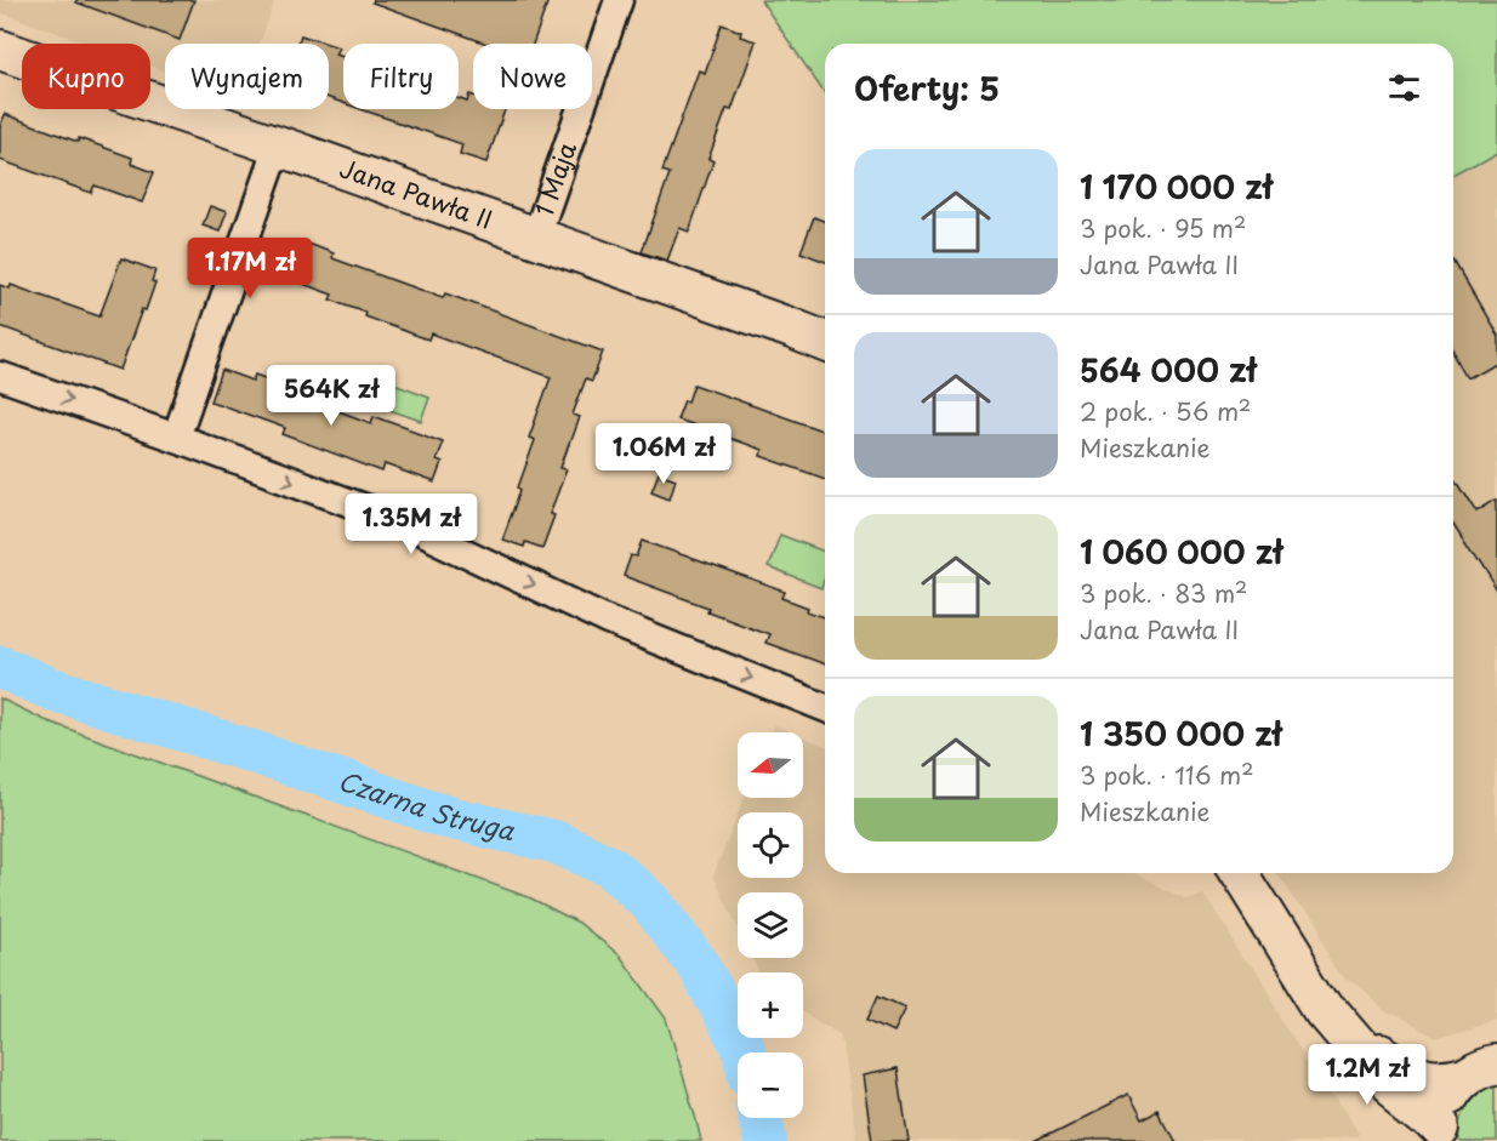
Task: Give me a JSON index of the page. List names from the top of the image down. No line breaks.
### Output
{"streets":{"street":["1 Maja","Jana Pawła II"]},"crossings":[["1 Maja","Jana Pawła II"]],"water":["Czarna Struga"],"north":"left","page":{"chip":["Kupno","Wynajem","Filtry","Nowe"],"heading":"Oferty: 5","list":[{"name":"1 170 000 zł","note":"3 pok. · 95 m² · Jana Pawła II"},{"name":"564 000 zł","note":"2 pok. · 56 m² · Mieszkanie"},{"name":"1 060 000 zł","note":"3 pok. · 83 m² · Jana Pawła II"},{"name":"1 350 000 zł","note":"3 pok. · 116 m² · Mieszkanie"}],"price":["1.17M zł","564K zł","1.06M zł","1.35M zł","1.2M zł"],"map_buttons":["+","−"]}}
